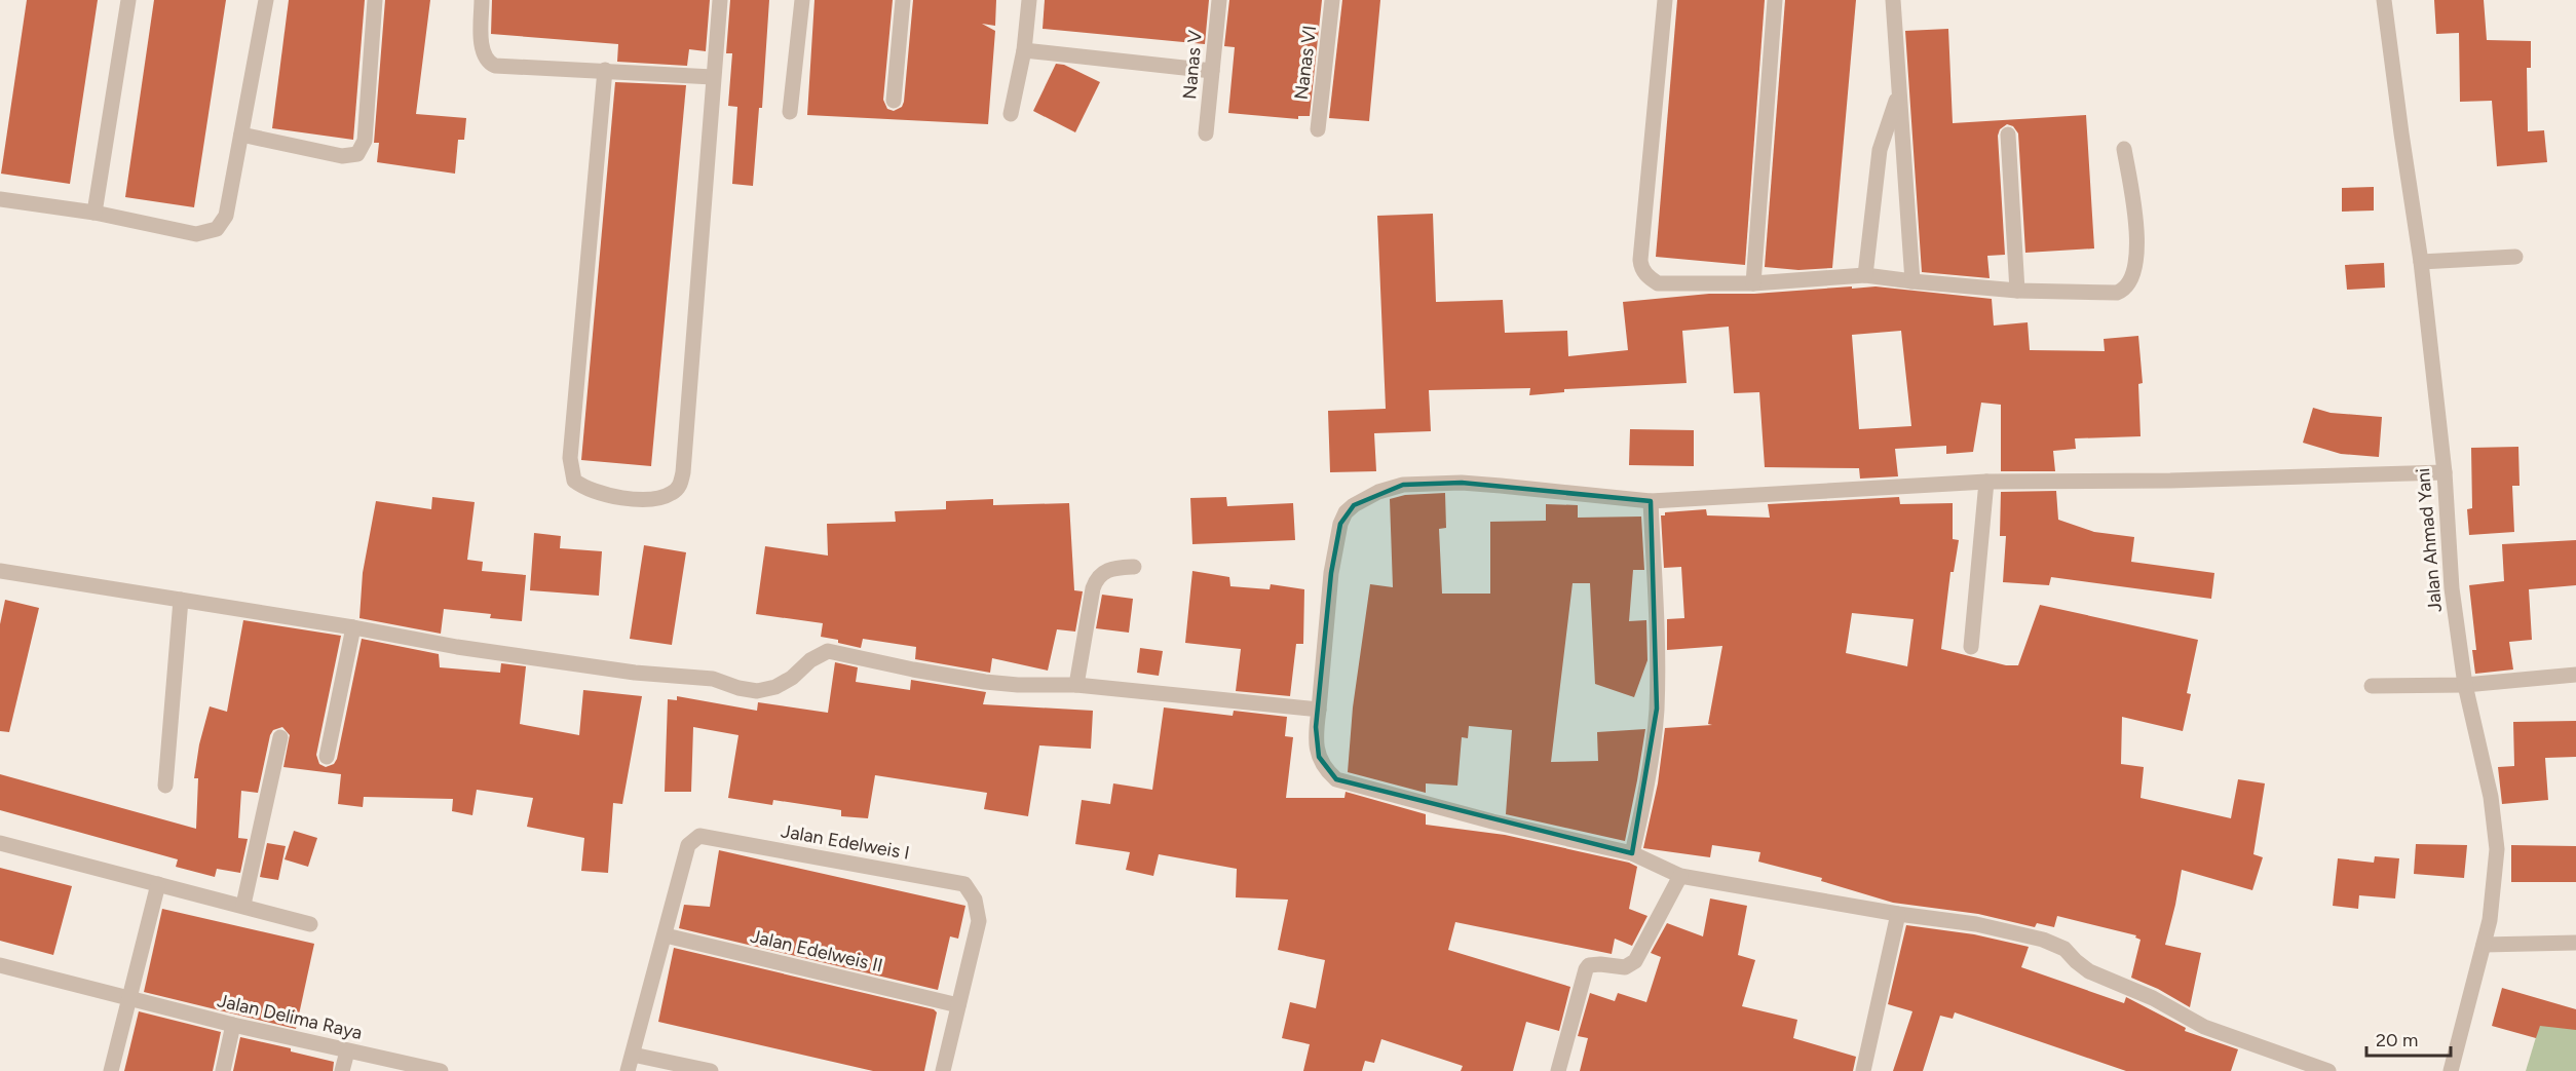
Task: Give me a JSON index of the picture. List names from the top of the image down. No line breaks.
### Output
{"streets":{"street":["Nanas VI","Nanas V","Jalan Ahmad Yani","Jalan Edelweis I","Jalan Edelweis II","Jalan Delima Raya"]},"crossings":[["Jalan Edelweis I","Jalan Edelweis II"]],"scale_bar":"20 m"}
